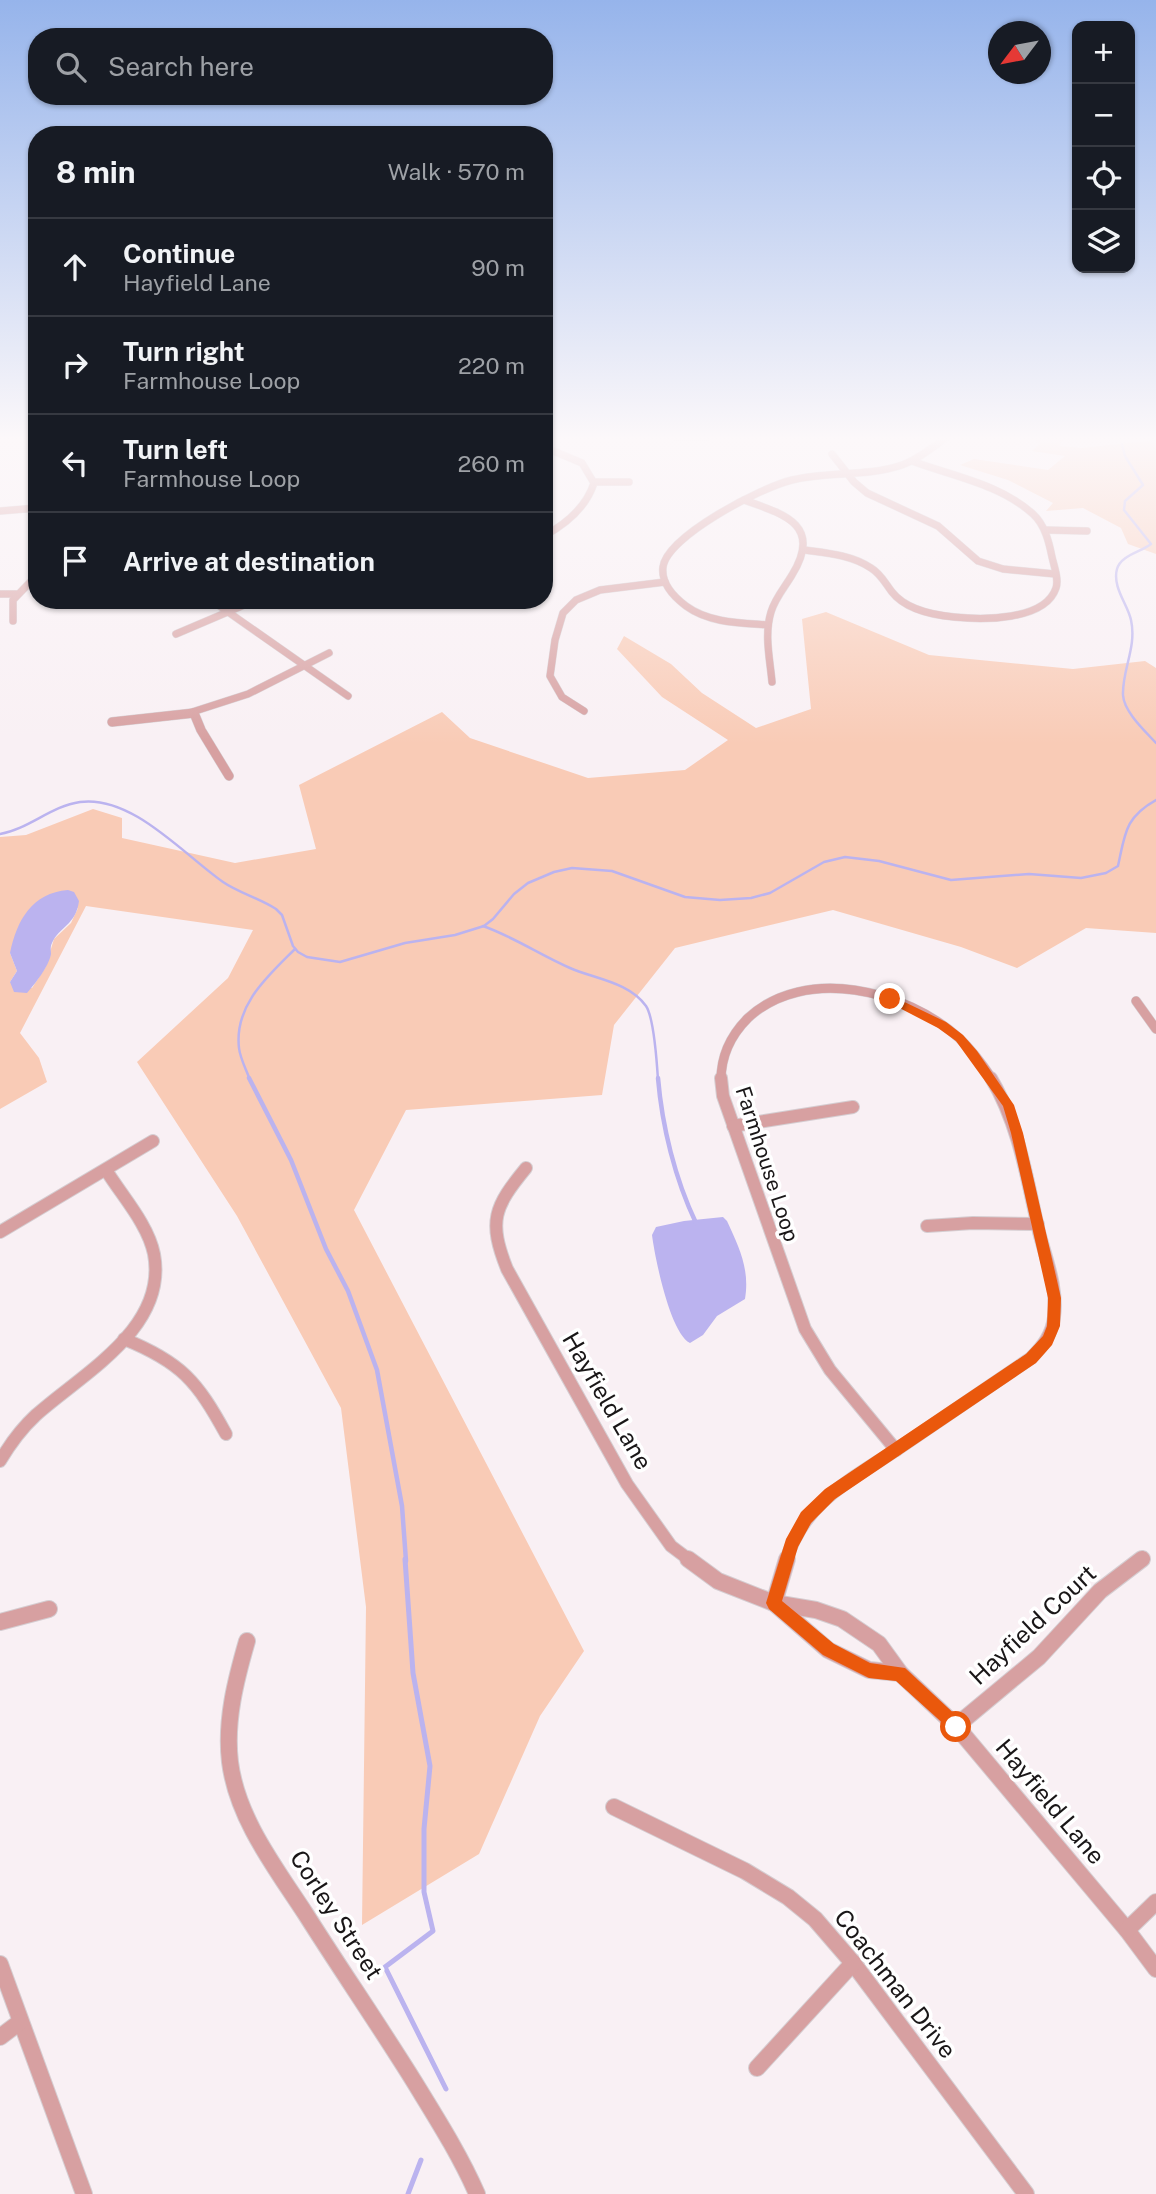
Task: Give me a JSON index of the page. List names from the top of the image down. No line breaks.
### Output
{"streets":{"street":["Farmhouse Loop","Hayfield Lane","Hayfield Court","Corley Street","Coachman Drive"]},"crossings":[["Farmhouse Loop","Hayfield Lane"],["Hayfield Lane","Hayfield Court"]],"north":"bottom left","page":{"map_buttons":["+","−"],"search":"Search here","heading":["8 min","Walk · 570 m"],"list":[["Continue","Hayfield Lane","90 m"],["Turn right","Farmhouse Loop","220 m"],["Turn left","Farmhouse Loop","260 m"],"Arrive at destination"]}}
